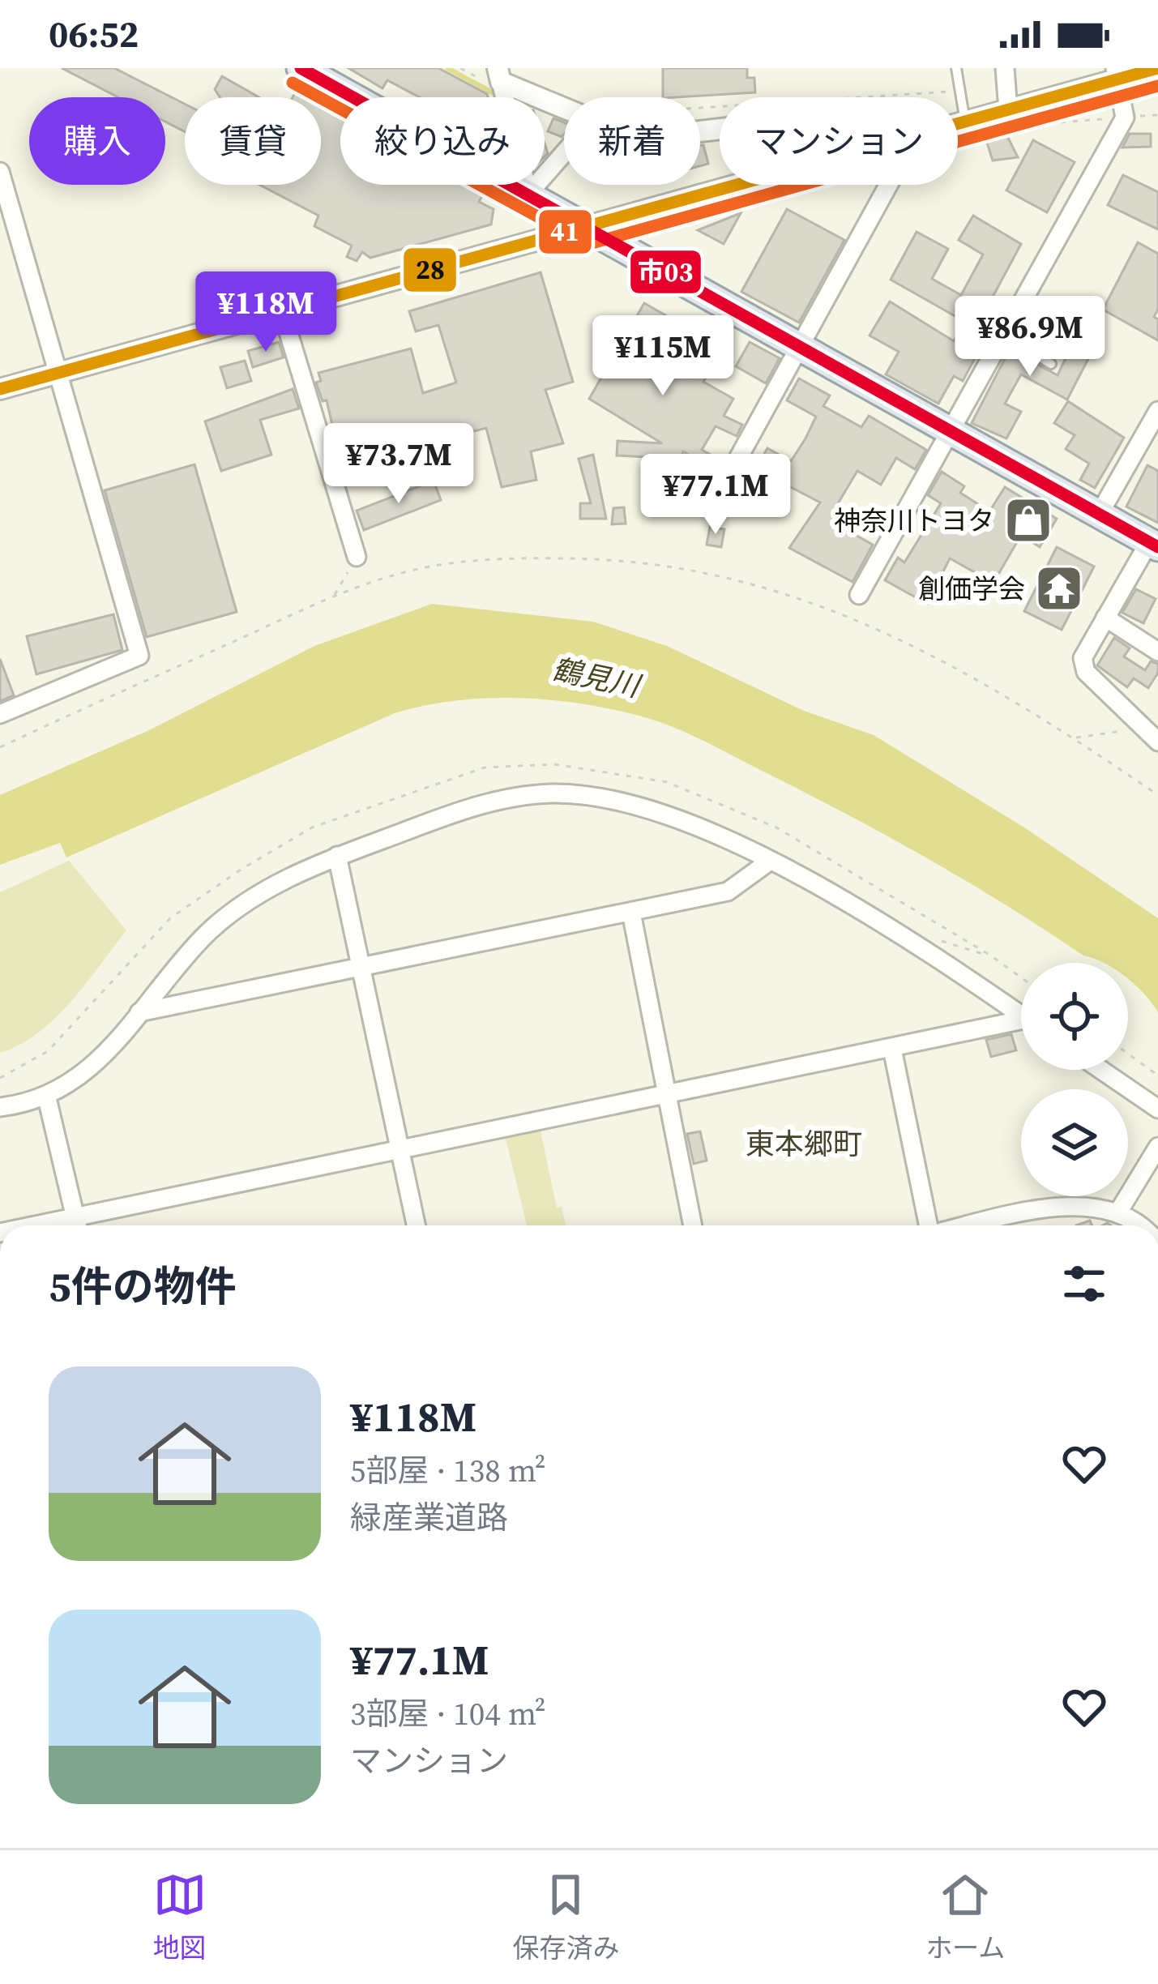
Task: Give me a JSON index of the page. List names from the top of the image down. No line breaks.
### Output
{"districts":["東本郷町"],"water":["鶴見川"],"places":{"shop":["神奈川トヨタ"],"temple":["創価学会"]},"lines":["transit line 28","transit line 市03","transit line 41"],"page":{"status":"06:52","chip":["購入","賃貸","絞り込み","新着","マンション"],"price":["¥118M","¥86.9M","¥115M","¥73.7M","¥77.1M"],"heading":"5件の物件","list":[{"name":"¥118M","note":"5部屋 · 138 m² · 緑産業道路"},{"name":"¥77.1M","note":"3部屋 · 104 m² · マンション"}],"tabs":["地図","保存済み","ホーム"]}}
